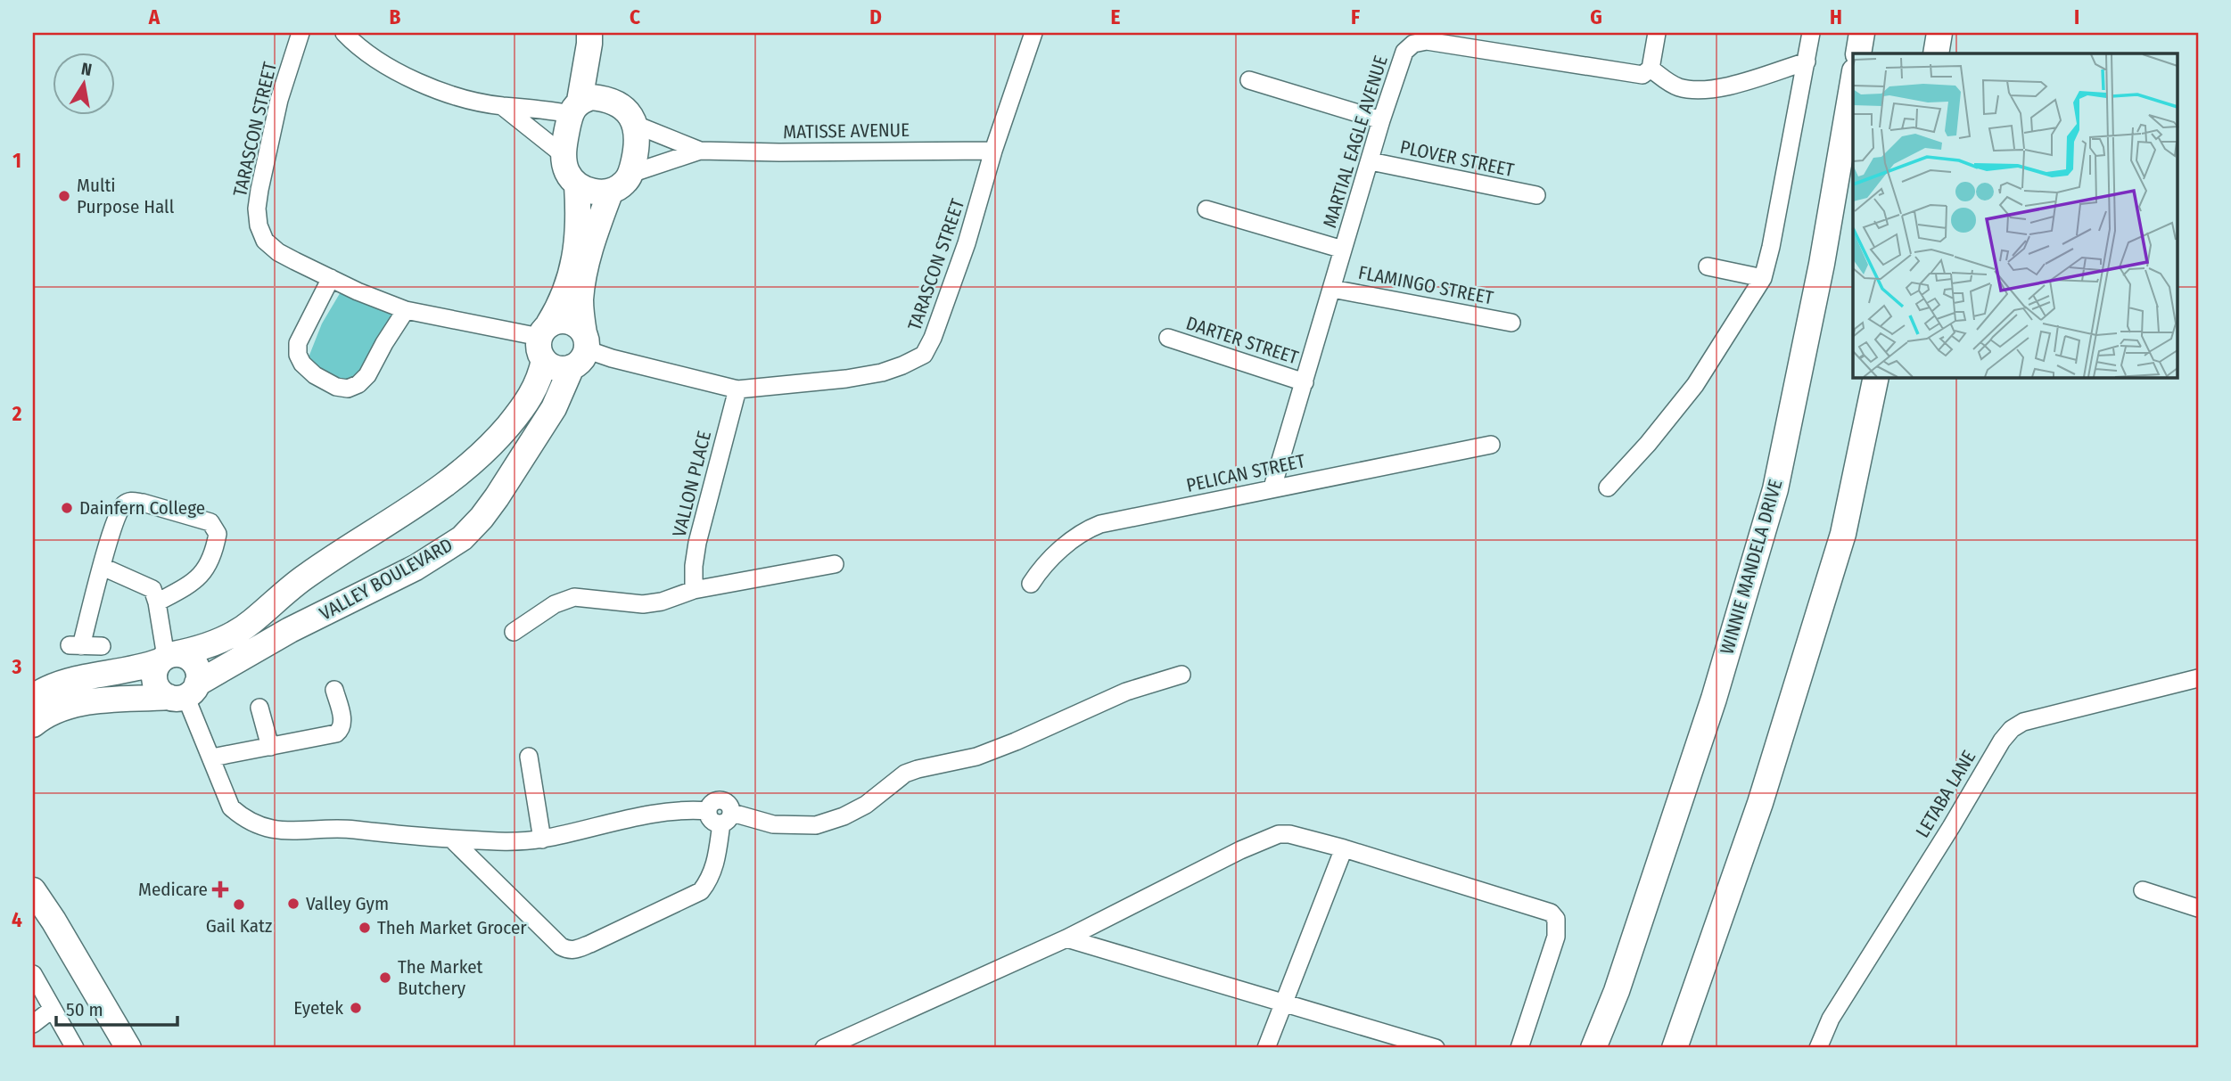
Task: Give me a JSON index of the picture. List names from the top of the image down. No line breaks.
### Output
{"streets":{"street":["TARASCON STREET","MATISSE AVENUE","MARTIAL EAGLE AVENUE","PLOVER STREET","FLAMINGO STREET","DARTER STREET","PELICAN STREET","VALLON PLACE","WINNIE MANDELA DRIVE","VALLEY BOULEVARD","LETABA LANE"]},"crossings":[["TARASCON STREET","MATISSE AVENUE"],["TARASCON STREET","VALLON PLACE"],["TARASCON STREET","VALLEY BOULEVARD"],["MATISSE AVENUE","VALLEY BOULEVARD"],["MARTIAL EAGLE AVENUE","PLOVER STREET"],["MARTIAL EAGLE AVENUE","FLAMINGO STREET"],["MARTIAL EAGLE AVENUE","DARTER STREET"],["MARTIAL EAGLE AVENUE","PELICAN STREET"]],"places":{"other":["Multi Purpose Hall","Dainfern College","Valley Gym","Gail Katz","Theh Market Grocer","The Market Butchery","Eyetek"],"health":["Medicare"]},"scale_bar":"50 m","north":"top","grid":{"columns":["A","B","C","D","E","F","G","H","I"],"rows":["1","2","3","4"]}}
